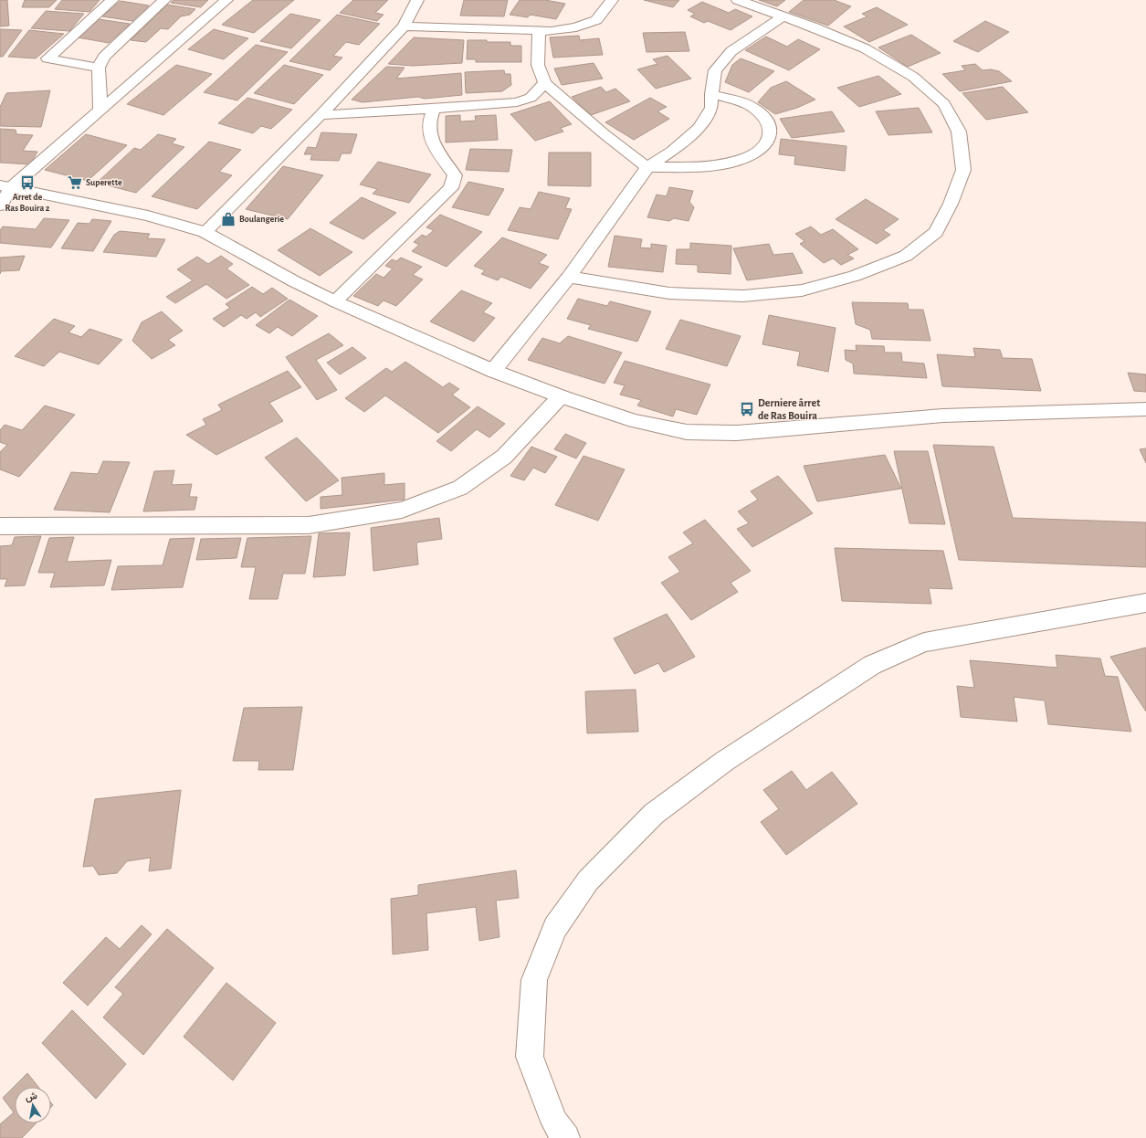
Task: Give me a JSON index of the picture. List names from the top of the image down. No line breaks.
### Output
{"places":{"bus stop":["Arret de Ras Bouira 2","Derniere ârret de Ras Bouira"],"supermarket":["Superette"],"shop":["Boulangerie"]},"north":"top"}
